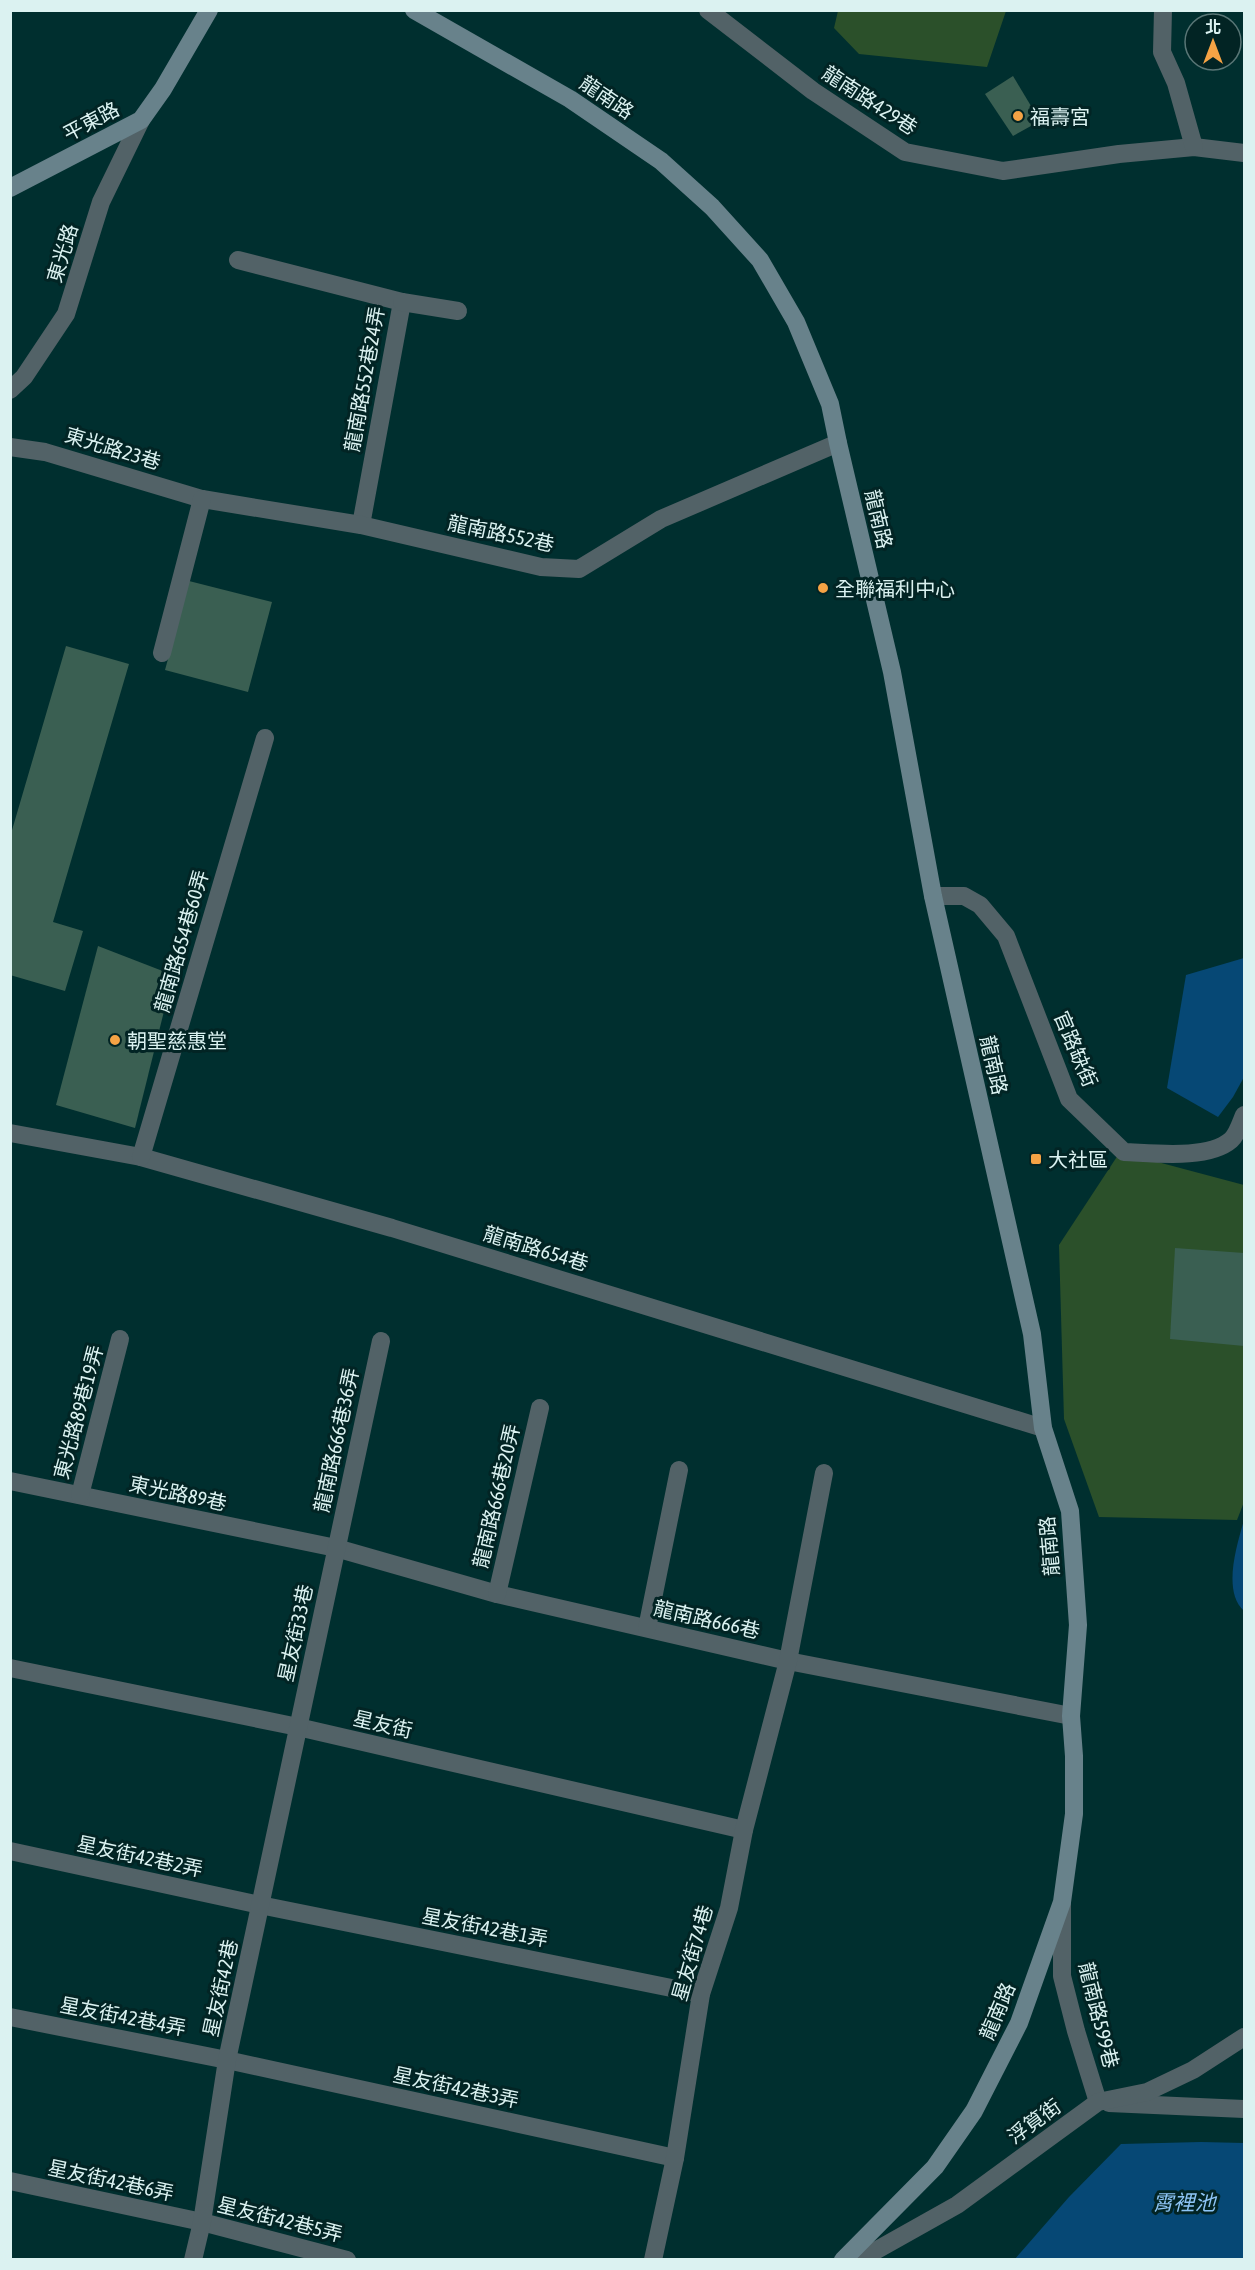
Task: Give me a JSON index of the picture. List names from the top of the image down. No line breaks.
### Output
{"streets":{"main road":["龍南路","平東路"],"street":["龍南路429巷","東光路","龍南路552巷24弄","東光路23巷","龍南路552巷","龍南路654巷60弄","官路缺街","龍南路654巷","東光路89巷19弄","龍南路666巷36弄","東光路89巷","龍南路666巷20弄","龍南路666巷","星友街33巷","星友街","星友街42巷2弄","星友街42巷1弄","星友街74巷","星友街42巷","龍南路599巷","星友街42巷4弄","星友街42巷3弄","浮筧街","星友街42巷6弄","星友街42巷5弄"]},"crossings":[["龍南路","龍南路552巷"],["龍南路","官路缺街"],["龍南路","龍南路654巷"],["龍南路","龍南路666巷"],["龍南路","龍南路599巷"],["平東路","東光路"],["龍南路552巷24弄","龍南路552巷"],["東光路23巷","龍南路552巷"],["龍南路654巷60弄","龍南路654巷"],["東光路89巷19弄","東光路89巷"],["龍南路666巷36弄","東光路89巷"],["龍南路666巷36弄","龍南路666巷"],["龍南路666巷36弄","星友街33巷"],["東光路89巷","龍南路666巷"],["東光路89巷","星友街33巷"],["龍南路666巷20弄","龍南路666巷"],["龍南路666巷","星友街33巷"],["龍南路666巷","星友街74巷"],["星友街33巷","星友街"],["星友街33巷","星友街42巷"],["星友街","星友街74巷"],["星友街","星友街42巷"],["星友街42巷2弄","星友街42巷1弄"],["星友街42巷2弄","星友街42巷"],["星友街42巷1弄","星友街74巷"],["星友街42巷1弄","星友街42巷"],["星友街74巷","星友街42巷3弄"],["星友街42巷","星友街42巷4弄"],["星友街42巷","星友街42巷3弄"],["星友街42巷","星友街42巷6弄"],["星友街42巷","星友街42巷5弄"],["龍南路599巷","浮筧街"],["星友街42巷4弄","星友街42巷3弄"],["星友街42巷6弄","星友街42巷5弄"]],"water":["霄裡池"],"places":{"other":["福壽宮","全聯福利中心","朝聖慈惠堂"],"transit":["大社區"]},"north":"top"}
